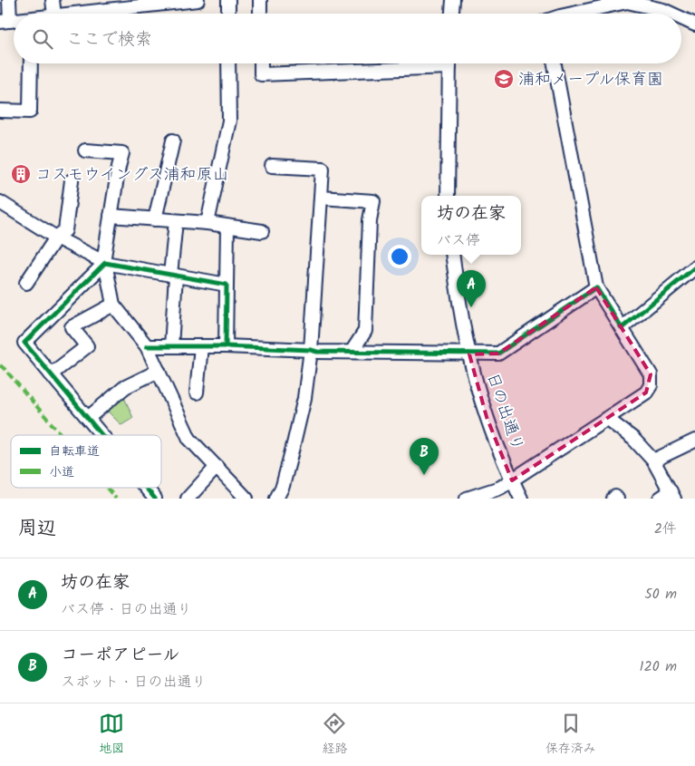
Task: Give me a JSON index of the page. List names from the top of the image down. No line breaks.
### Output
{"streets":{"street":["日の出通り"]},"places":{"school or university":["浦和メープル保育園"],"building":["コスモウイングス浦和原山"]},"legend":["自転車道","小道"],"page":{"search":"ここで検索","popup":["坊の在家","バス停"],"pins":["A","B"],"heading":["周辺","2件"],"list":[{"mark":"A","name":"坊の在家","note":"バス停 · 日の出通り","value":"50 m"},{"mark":"B","name":"コーポアピール","note":"スポット · 日の出通り","value":"120 m"}],"nav":["地図","経路","保存済み"]}}
